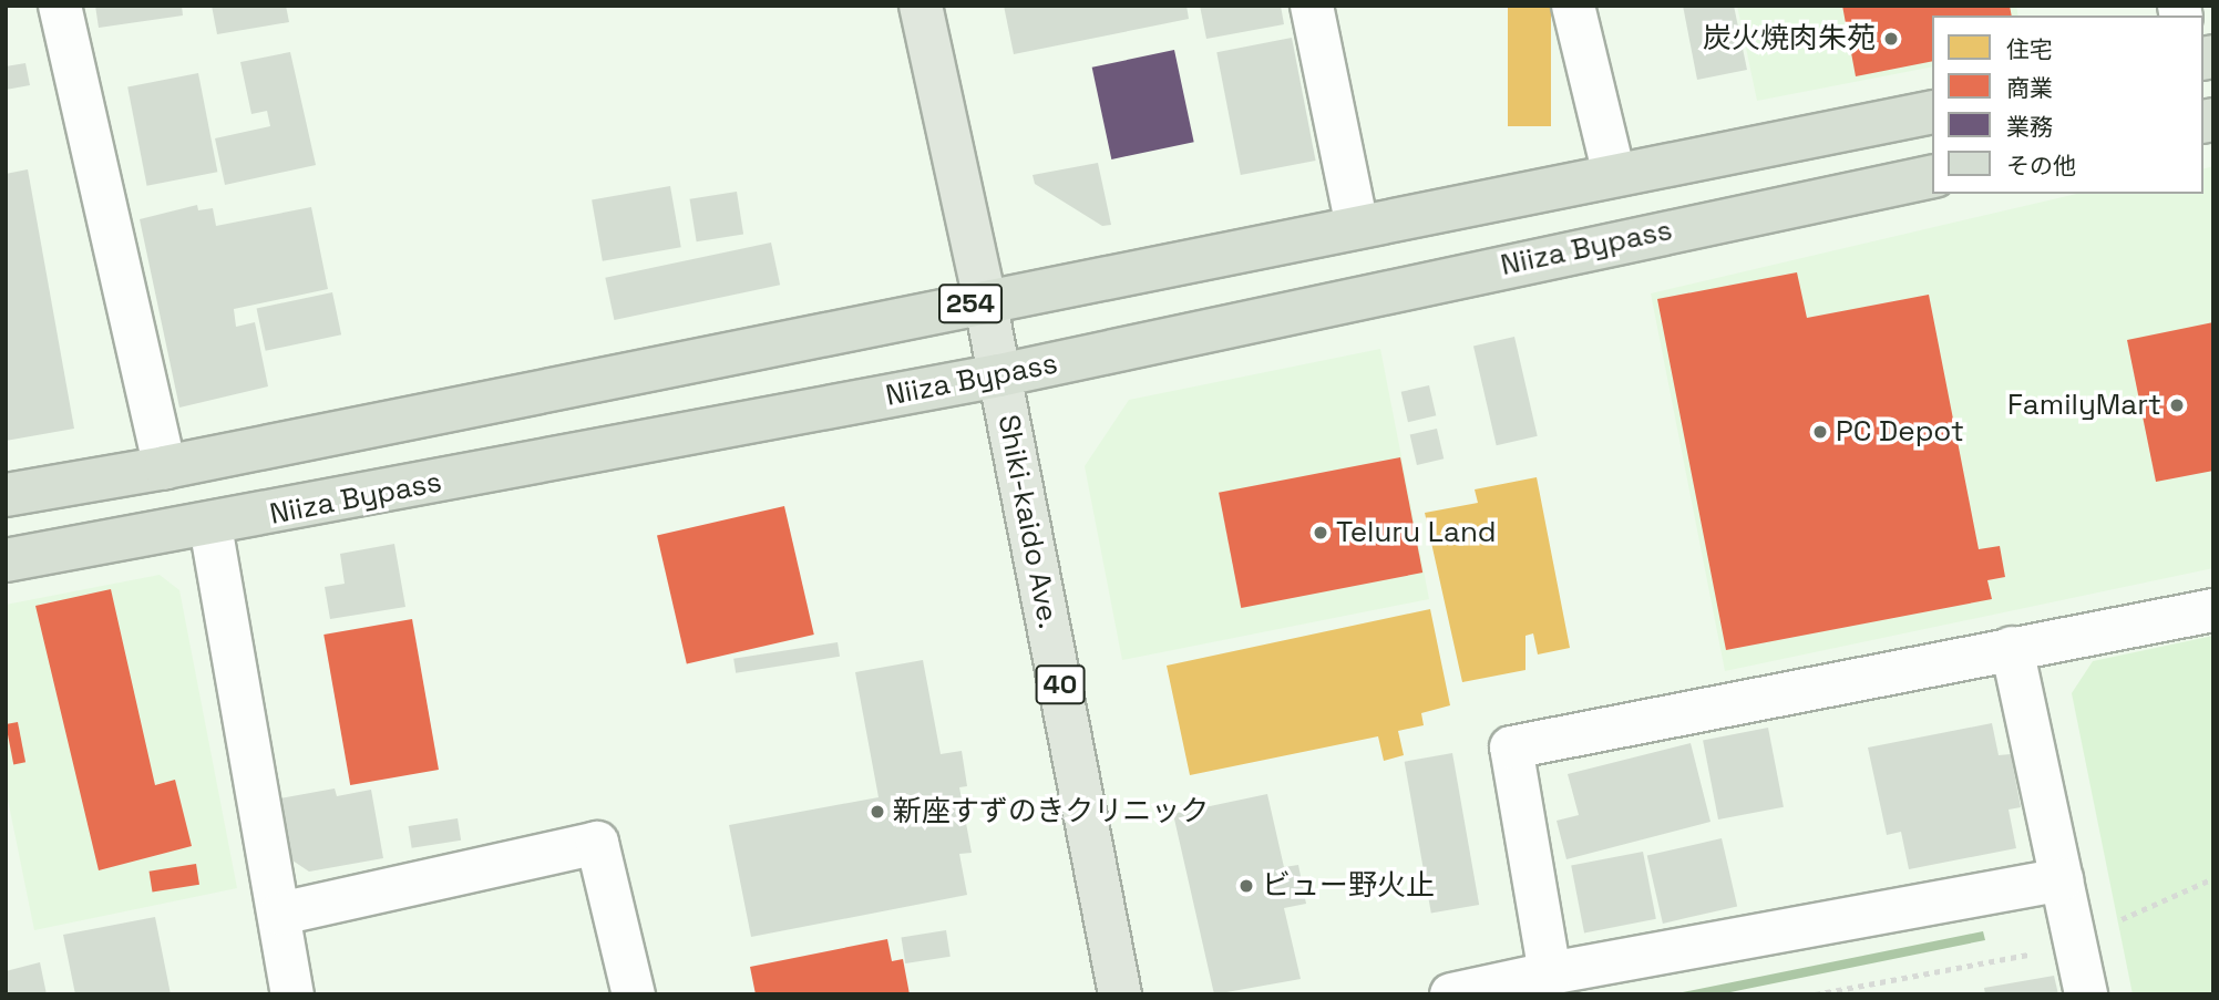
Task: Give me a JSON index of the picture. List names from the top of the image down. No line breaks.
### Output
{"streets":{"highway":["Niiza Bypass","254"],"main road":["Shiki-kaido Ave.","40"]},"crossings":[["Niiza Bypass","Shiki-kaido Ave."],["254","Shiki-kaido Ave."]],"places":["炭火焼肉朱苑","FamilyMart","PC Depot","Teluru Land","新座すずのきクリニック","ビュー野火止"],"legend":["住宅","商業","業務","その他"]}
